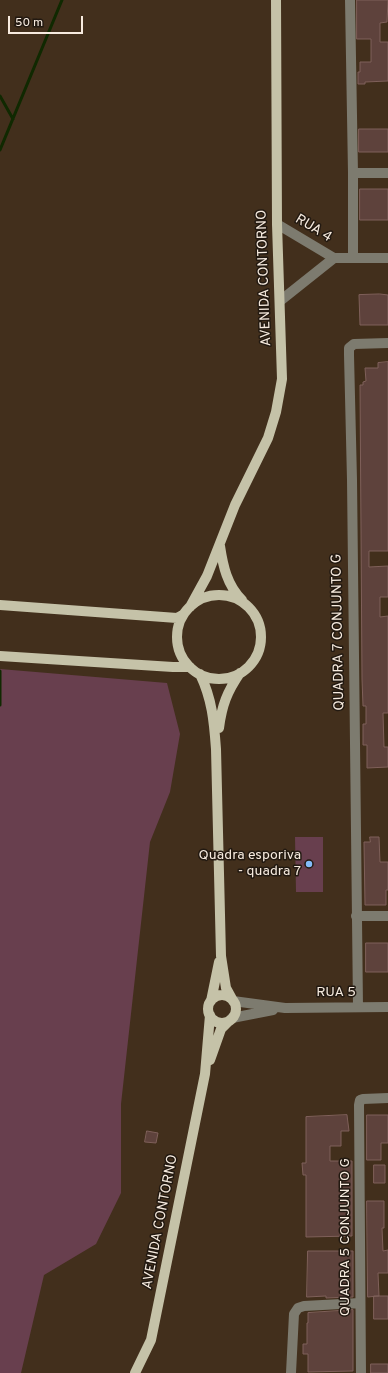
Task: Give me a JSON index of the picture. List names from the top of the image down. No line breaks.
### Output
{"streets":{"main road":["AVENIDA CONTORNO"],"street":["RUA 4","QUADRA 7 CONJUNTO G","RUA 5","QUADRA 5 CONJUNTO G"]},"crossings":[["RUA 4","AVENIDA CONTORNO"],["AVENIDA CONTORNO","RUA 5"],["QUADRA 7 CONJUNTO G","RUA 5"]],"places":["Quadra esporiva - quadra 7"],"scale_bar":"50 m"}
